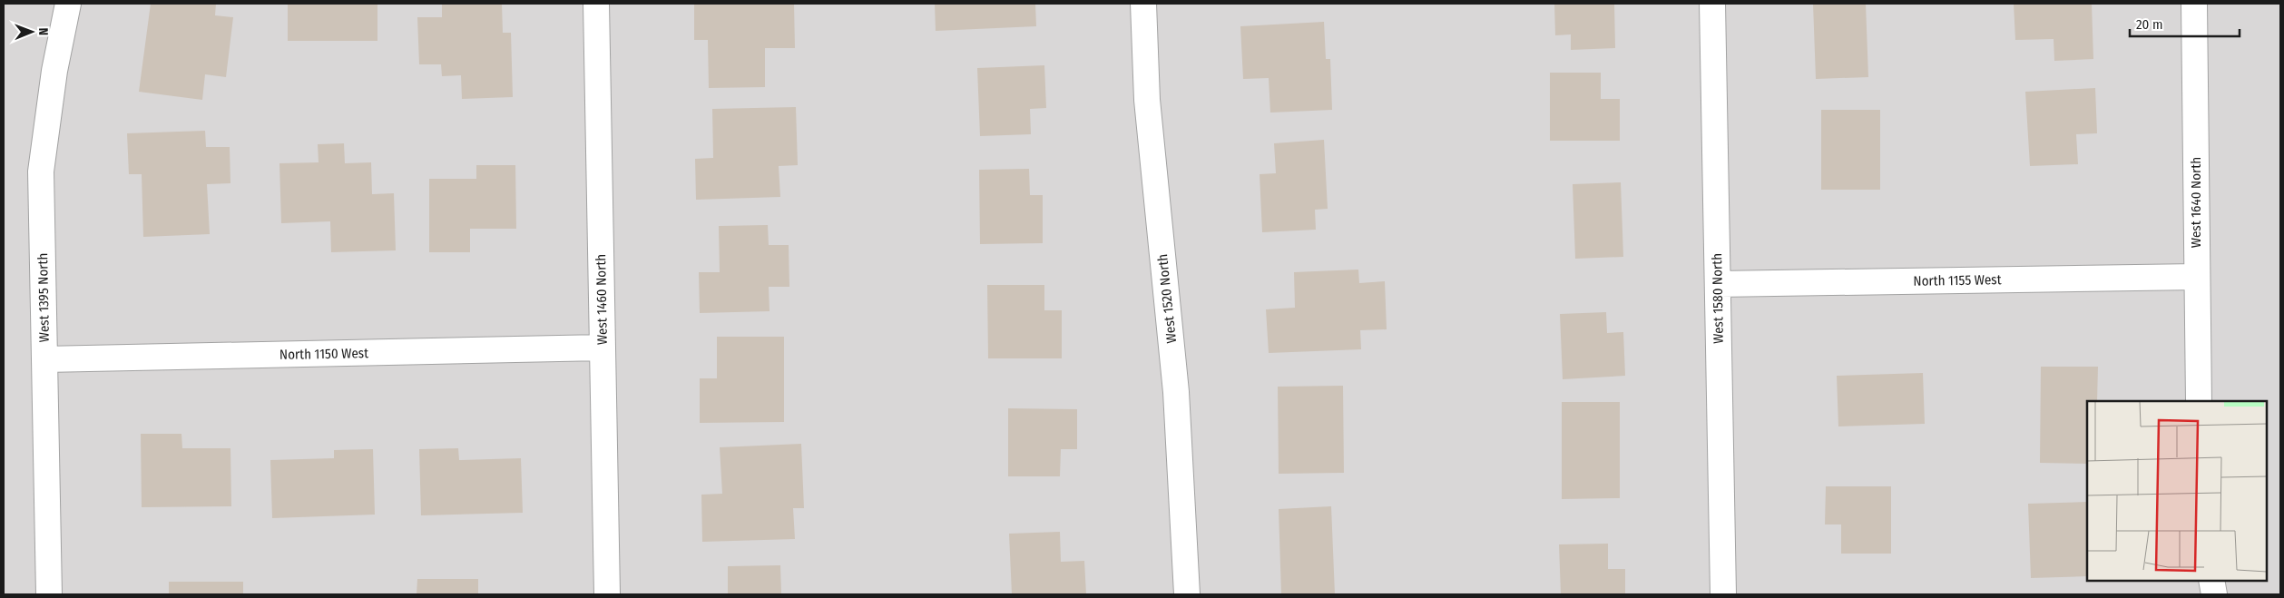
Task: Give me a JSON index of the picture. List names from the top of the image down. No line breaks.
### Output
{"streets":{"street":["West 1640 North","North 1155 West","West 1395 North","West 1520 North","West 1580 North","West 1460 North","North 1150 West"]},"crossings":[["West 1640 North","North 1155 West"],["North 1155 West","West 1580 North"],["West 1395 North","North 1150 West"],["West 1460 North","North 1150 West"]],"scale_bar":"20 m","north":"right"}
